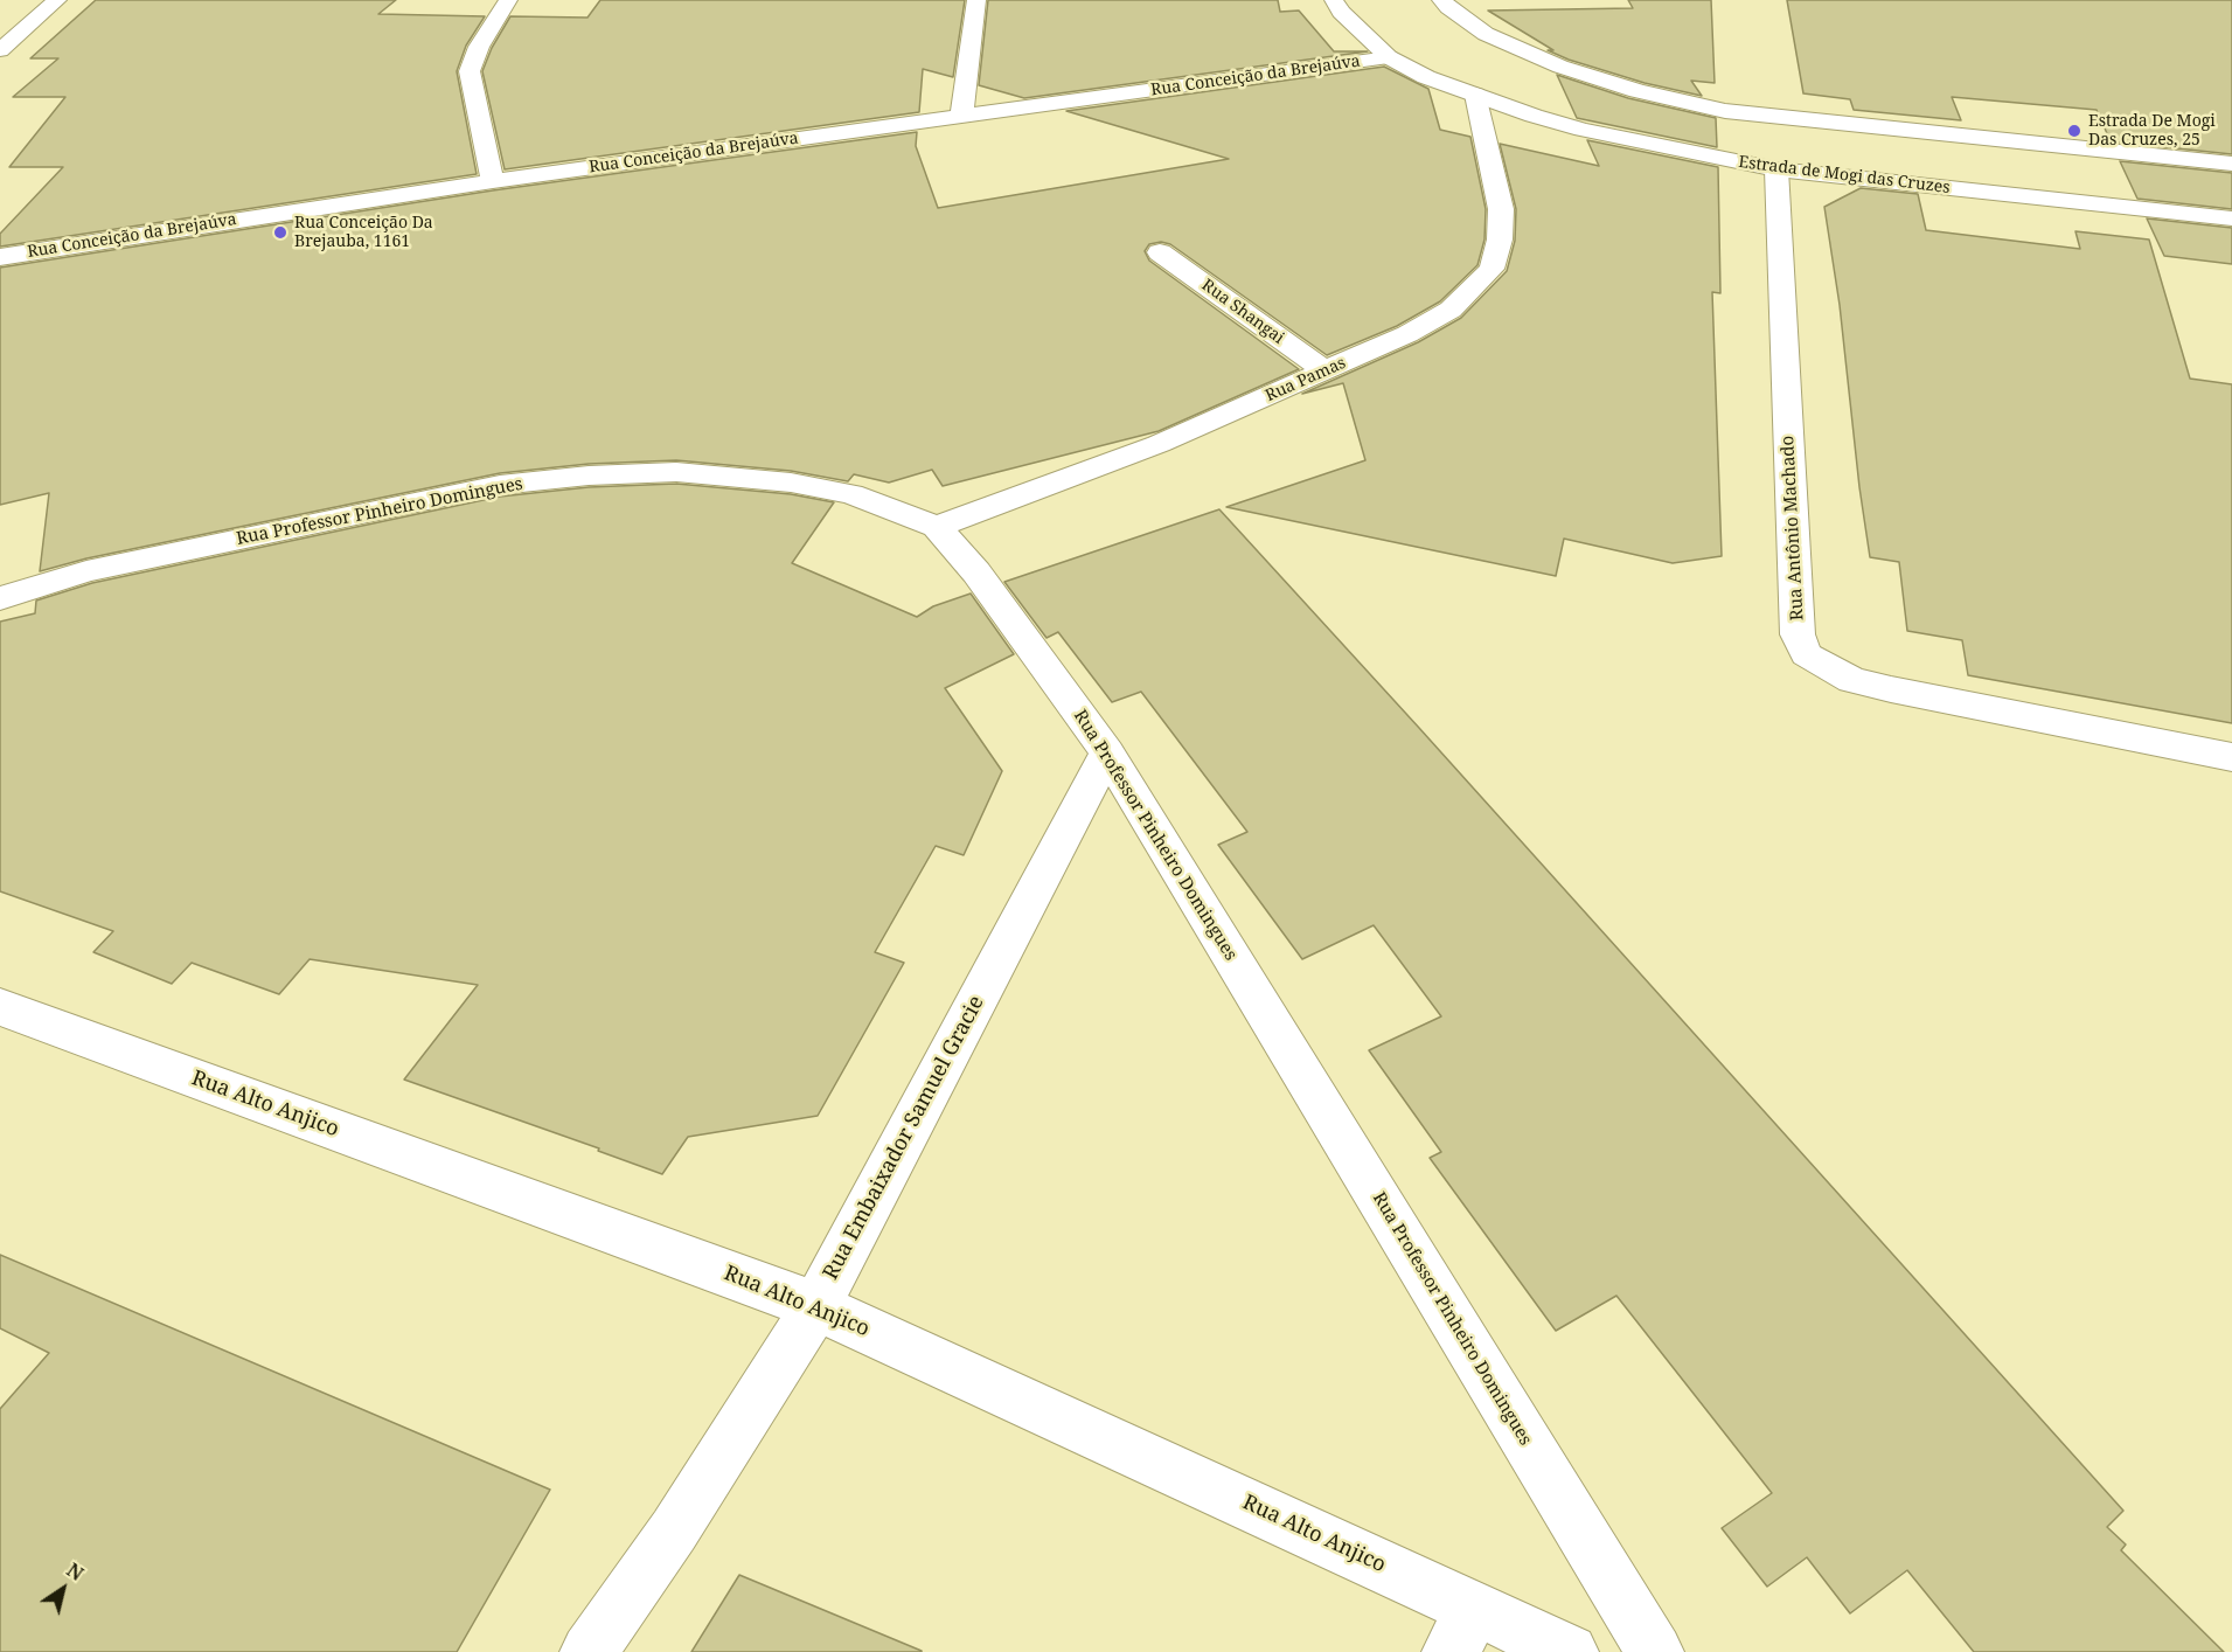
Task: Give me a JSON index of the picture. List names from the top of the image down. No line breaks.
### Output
{"streets":{"street":["Rua Conceição da Brejaúva","Estrada de Mogi das Cruzes","Rua Shangai","Rua Pamas","Rua Professor Pinheiro Domingues","Rua Antônio Machado","Rua Alto Anjico","Rua Embaixador Samuel Gracie"]},"crossings":[["Rua Conceição da Brejaúva","Estrada de Mogi das Cruzes"],["Estrada de Mogi das Cruzes","Rua Pamas"],["Estrada de Mogi das Cruzes","Rua Antônio Machado"],["Rua Shangai","Rua Pamas"],["Rua Pamas","Rua Professor Pinheiro Domingues"],["Rua Professor Pinheiro Domingues","Rua Embaixador Samuel Gracie"],["Rua Alto Anjico","Rua Embaixador Samuel Gracie"]],"places":["Estrada De Mogi Das Cruzes, 25","Rua Conceição Da Brejauba, 1161"],"north":"top right"}
